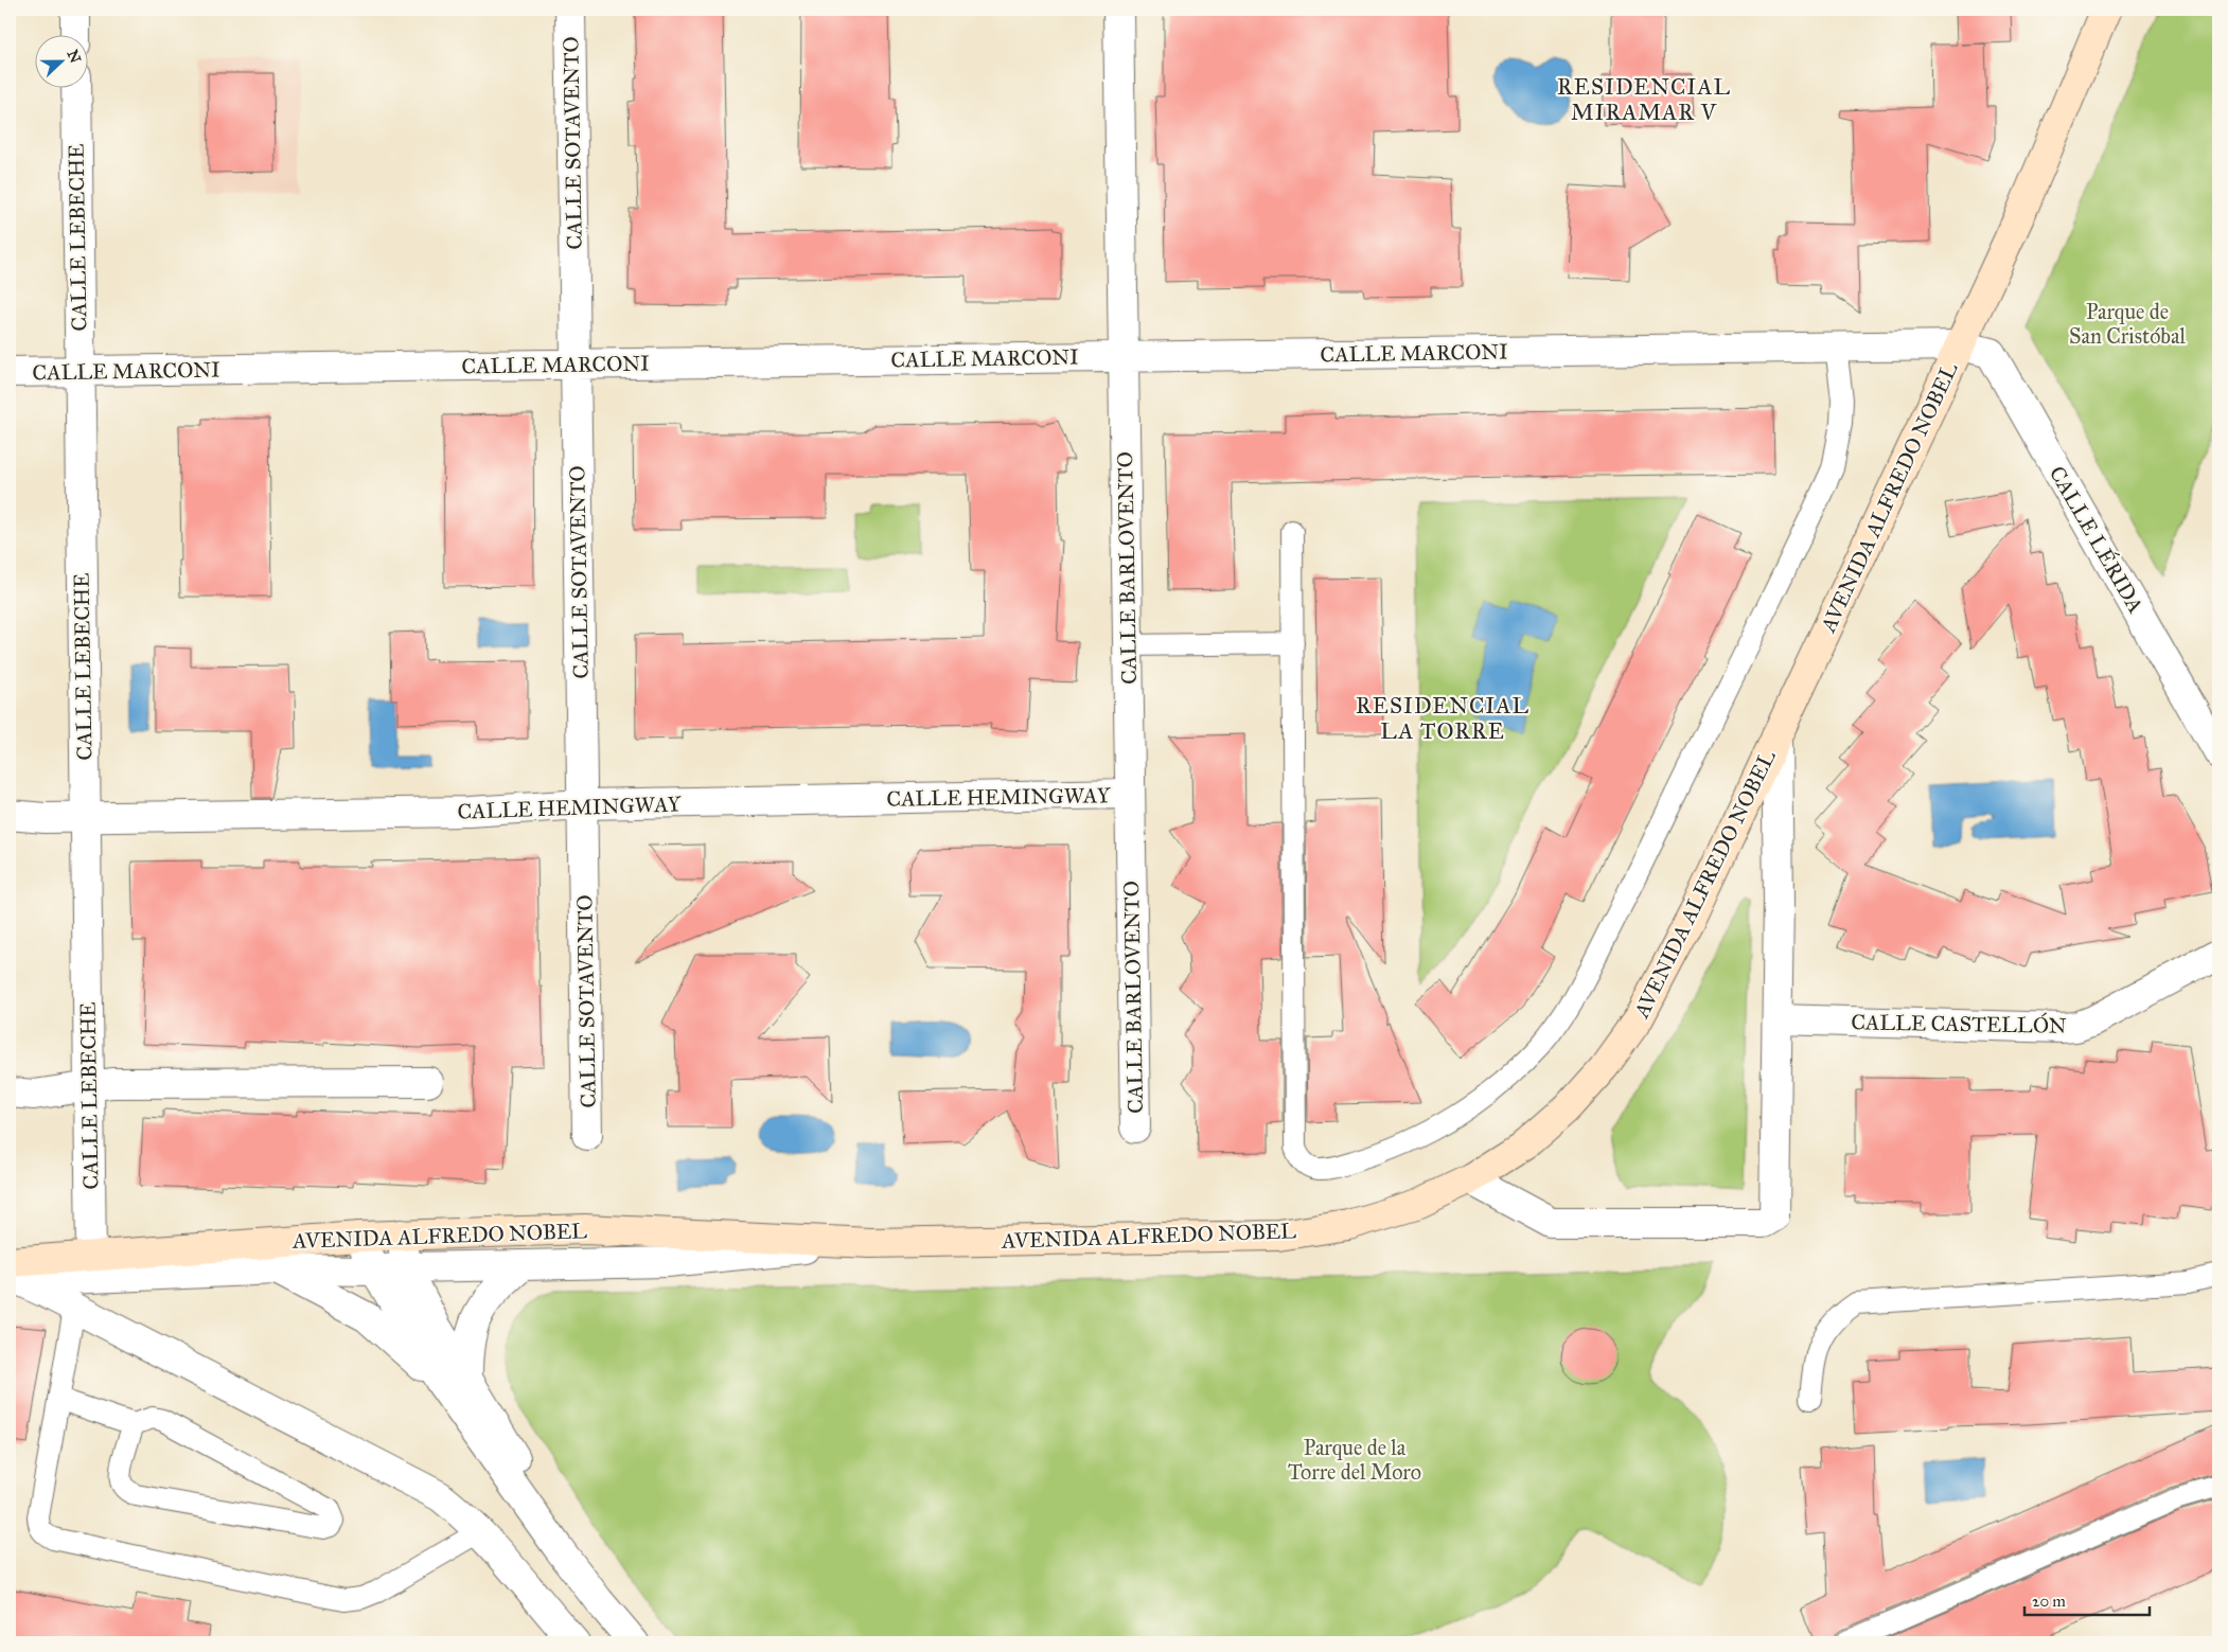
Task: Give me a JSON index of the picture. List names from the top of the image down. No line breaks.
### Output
{"streets":{"main road":["AVENIDA ALFREDO NOBEL"],"street":["CALLE SOTAVENTO","CALLE LEBECHE","CALLE MARCONI","CALLE LÉRIDA","CALLE BARLOVENTO","CALLE HEMINGWAY","CALLE CASTELLÓN"]},"crossings":[["CALLE SOTAVENTO","CALLE MARCONI"],["CALLE SOTAVENTO","CALLE HEMINGWAY"],["CALLE LEBECHE","CALLE MARCONI"],["CALLE LEBECHE","AVENIDA ALFREDO NOBEL"],["CALLE LEBECHE","CALLE HEMINGWAY"],["CALLE MARCONI","AVENIDA ALFREDO NOBEL"],["CALLE MARCONI","CALLE LÉRIDA"],["CALLE MARCONI","CALLE BARLOVENTO"],["AVENIDA ALFREDO NOBEL","CALLE LÉRIDA"],["CALLE BARLOVENTO","CALLE HEMINGWAY"]],"districts":["RESIDENCIAL MIRAMAR V","RESIDENCIAL LA TORRE"],"parks":["Parque de San Cristóbal","Parque de la Torre del Moro"],"scale_bar":"20 m","north":"right"}
